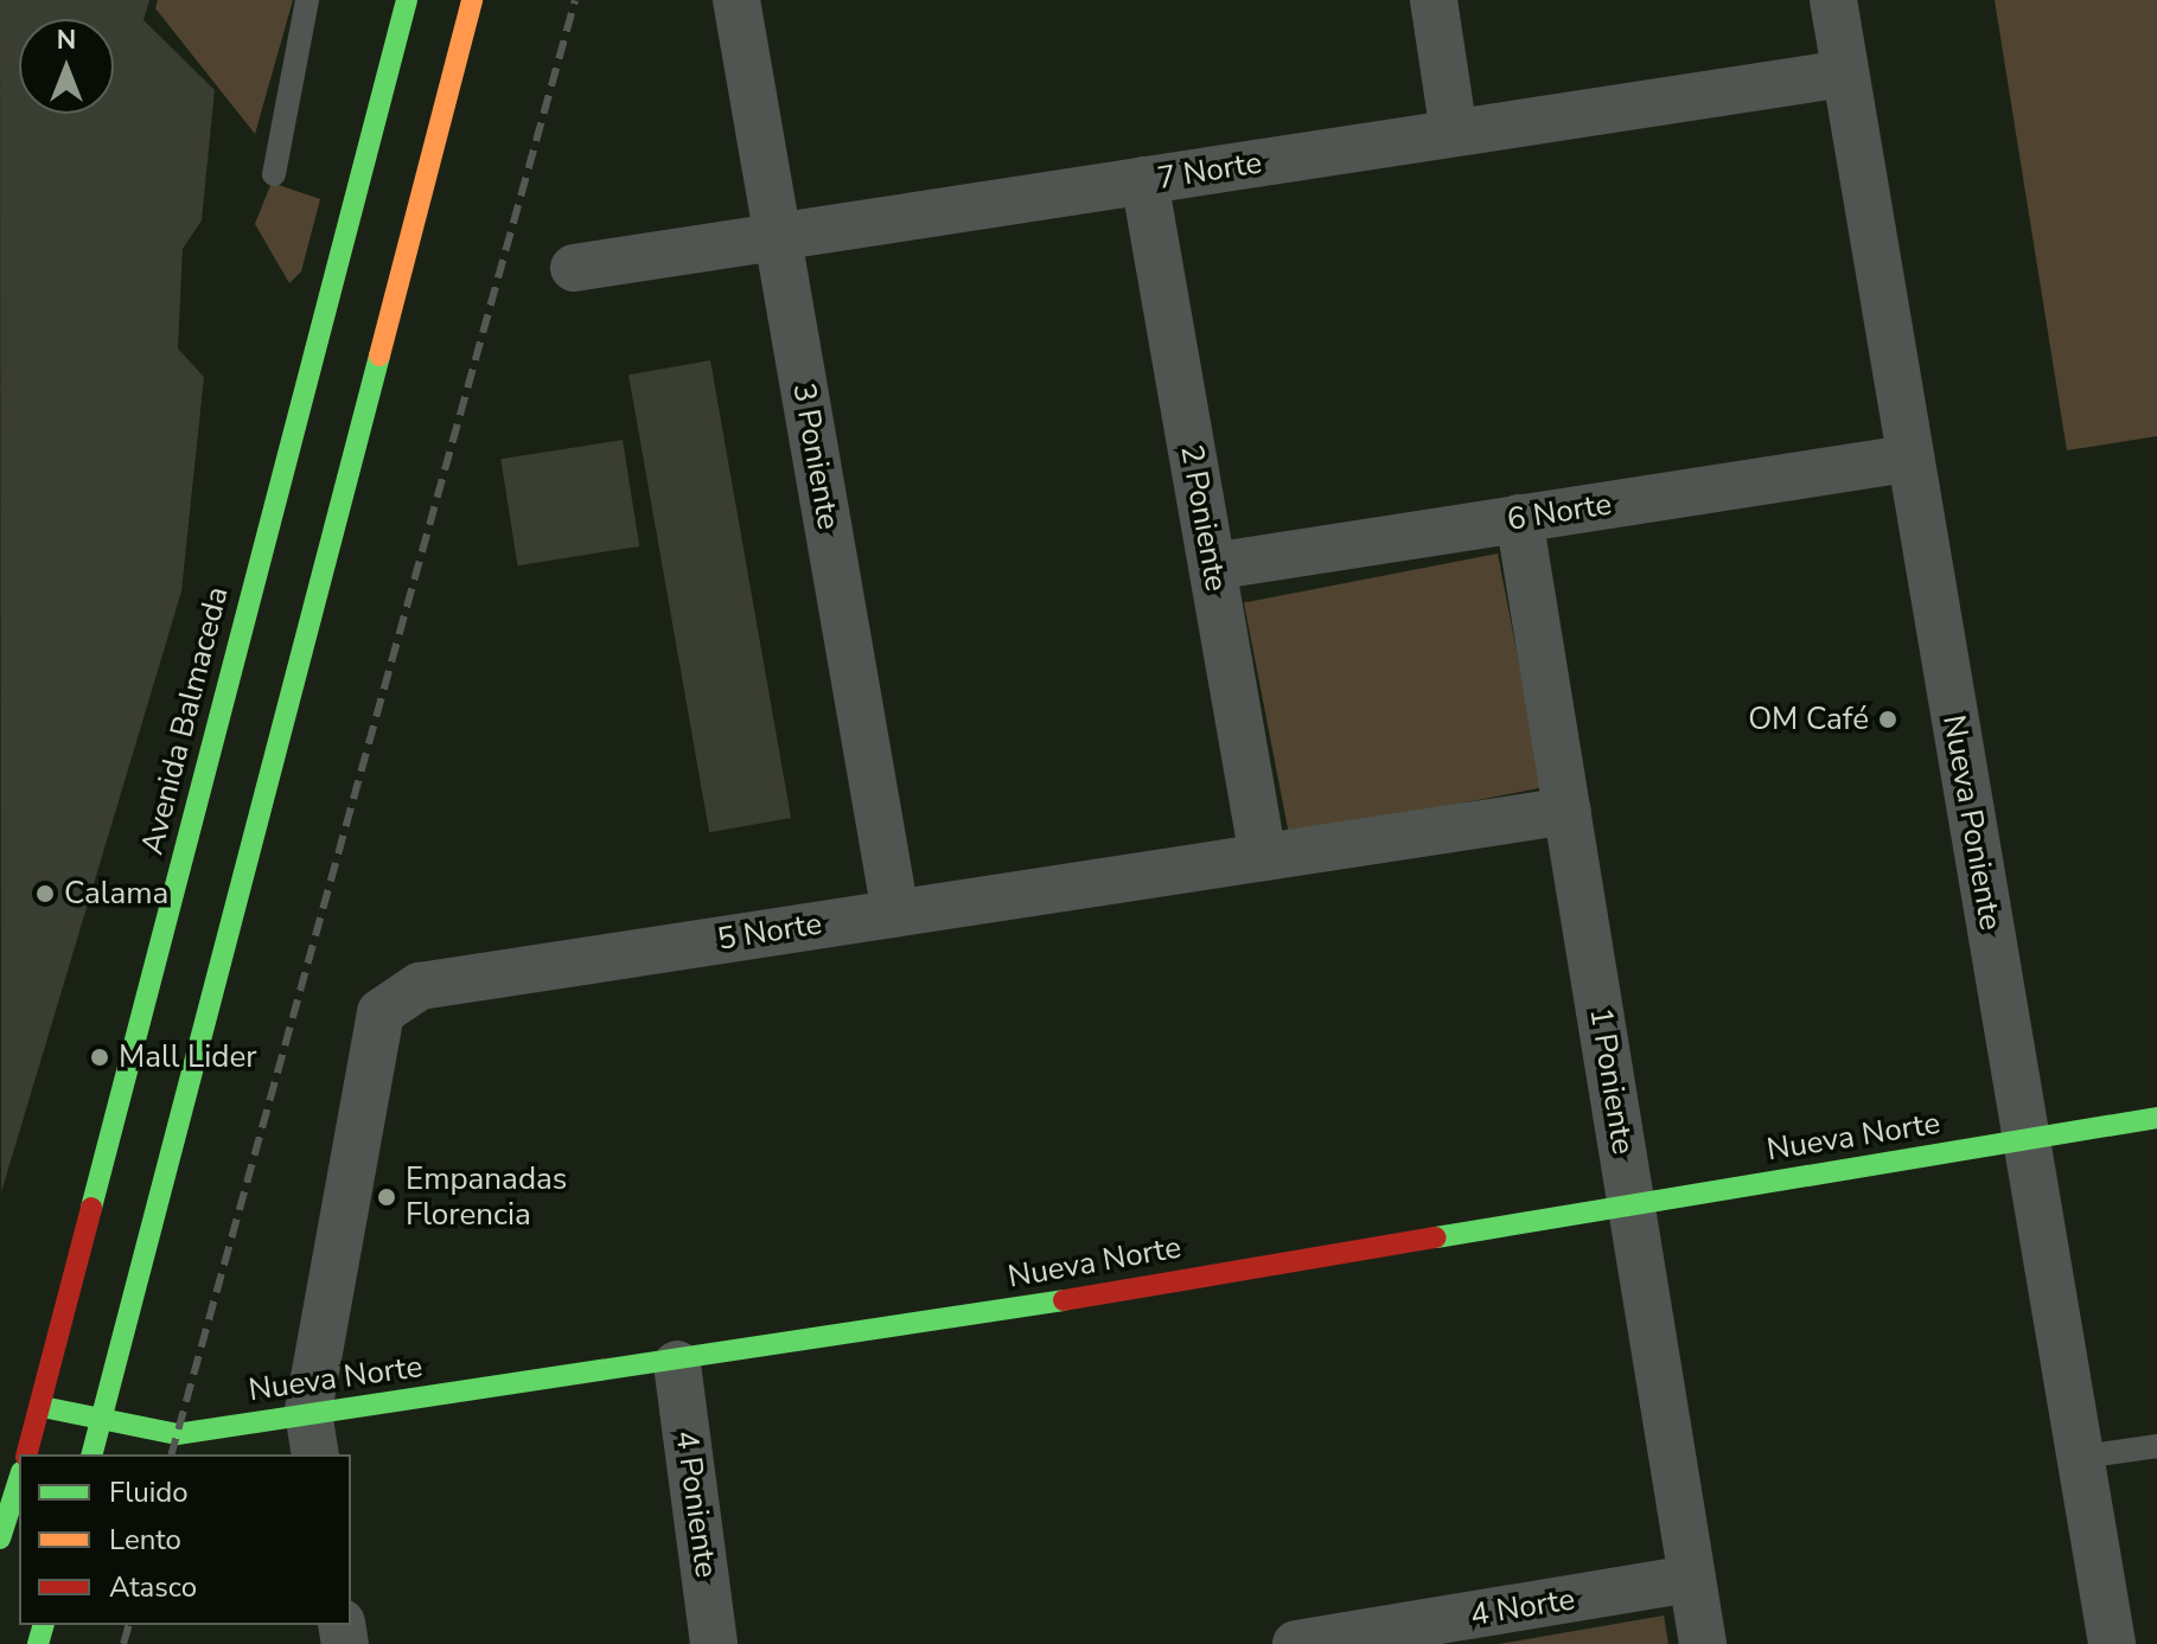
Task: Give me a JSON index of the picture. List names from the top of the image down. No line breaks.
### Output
{"streets":{"main road":["Avenida Balmaceda","Nueva Norte"],"street":["7 Norte","3 Poniente","6 Norte","2 Poniente","Nueva Poniente","5 Norte","1 Poniente","4 Poniente","4 Norte"]},"crossings":[["7 Norte","3 Poniente"],["7 Norte","2 Poniente"],["7 Norte","Nueva Poniente"],["3 Poniente","5 Norte"],["6 Norte","2 Poniente"],["6 Norte","Nueva Poniente"],["6 Norte","1 Poniente"],["2 Poniente","5 Norte"],["Avenida Balmaceda","Nueva Norte"],["Nueva Poniente","Nueva Norte"],["5 Norte","1 Poniente"],["5 Norte","Nueva Norte"],["1 Poniente","Nueva Norte"],["1 Poniente","4 Norte"],["Nueva Norte","4 Poniente"]],"places":["OM Café","Calama","Mall Lider","Empanadas Florencia"],"legend":["Fluido","Lento","Atasco"],"north":"top"}
